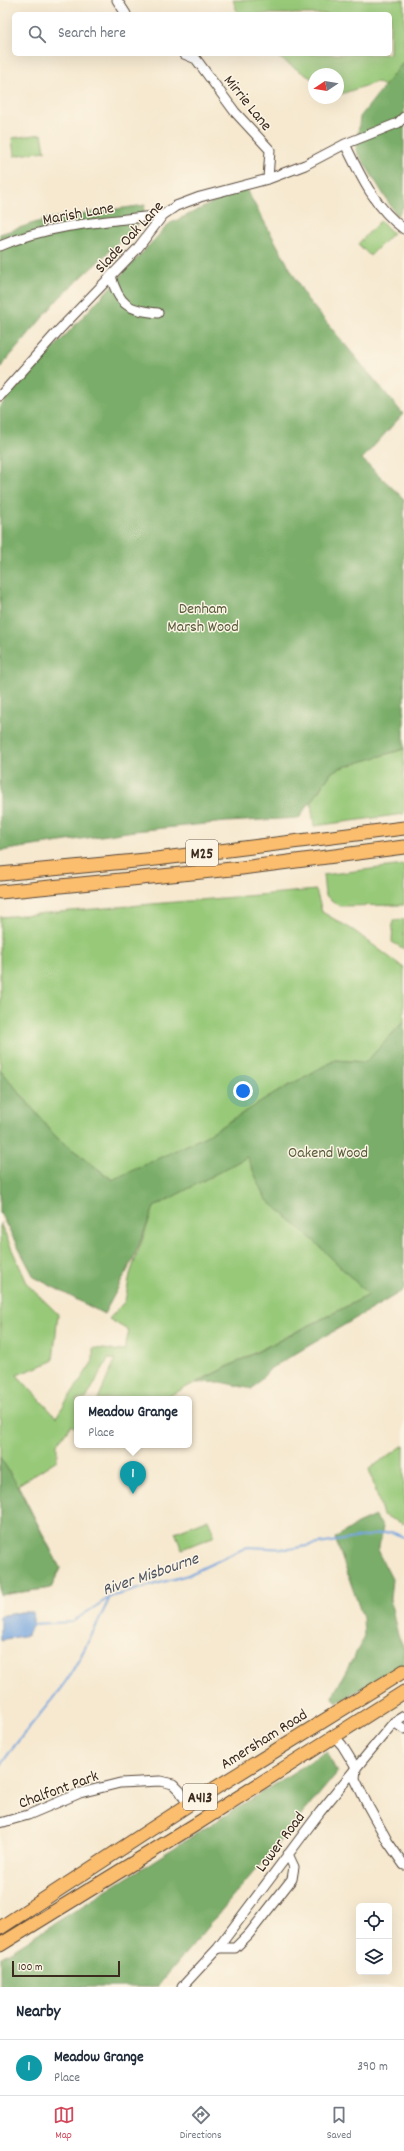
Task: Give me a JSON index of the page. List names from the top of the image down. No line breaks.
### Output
{"streets":{"highway":["M25","Amersham Road","A413"],"street":["Mirrie Lane","Marish Lane","Slade Oak Lane","Chalfont Park","Lower Road"]},"crossings":[["Mirrie Lane","Slade Oak Lane"],["Marish Lane","Slade Oak Lane"],["Amersham Road","Chalfont Park"]],"water":["River Misbourne"],"parks":["Denham Marsh Wood","Oakend Wood"],"scale_bar":"100 m","north":"left","page":{"search":"Search here","popup":["Meadow Grange","Place"],"pins":"1","scale":"100 m","heading":"Nearby","list":[{"mark":"1","name":"Meadow Grange","note":"Place","value":"390 m"}],"nav":["Map","Directions","Saved"]}}
